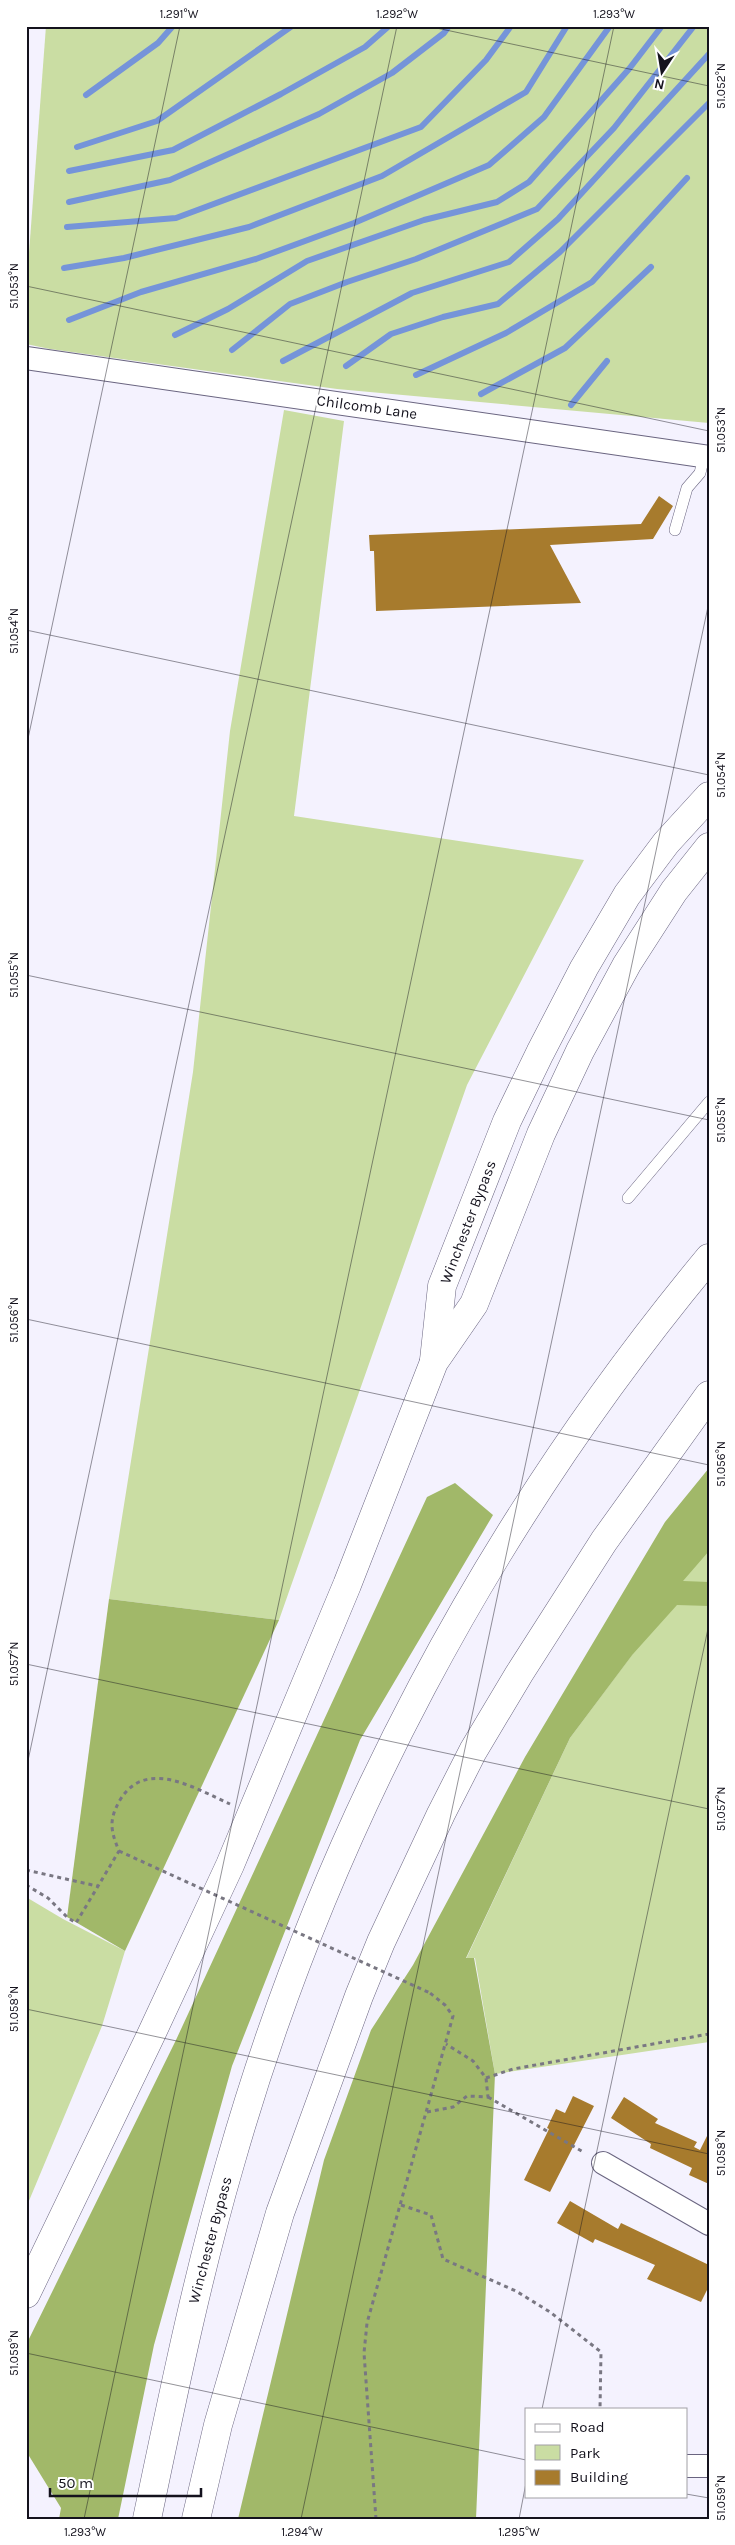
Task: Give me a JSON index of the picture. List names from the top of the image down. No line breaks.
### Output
{"streets":{"highway":["Winchester Bypass"],"street":["Chilcomb Lane"]},"legend":["Road","Park","Building"],"scale_bar":"50 m","north":"bottom","coordinates":["1.291°W","1.292°W","1.293°W","51.052°N","51.053°N","51.054°N","51.055°N","51.056°N","51.057°N","51.058°N","51.059°N","1.294°W","1.295°W"]}
